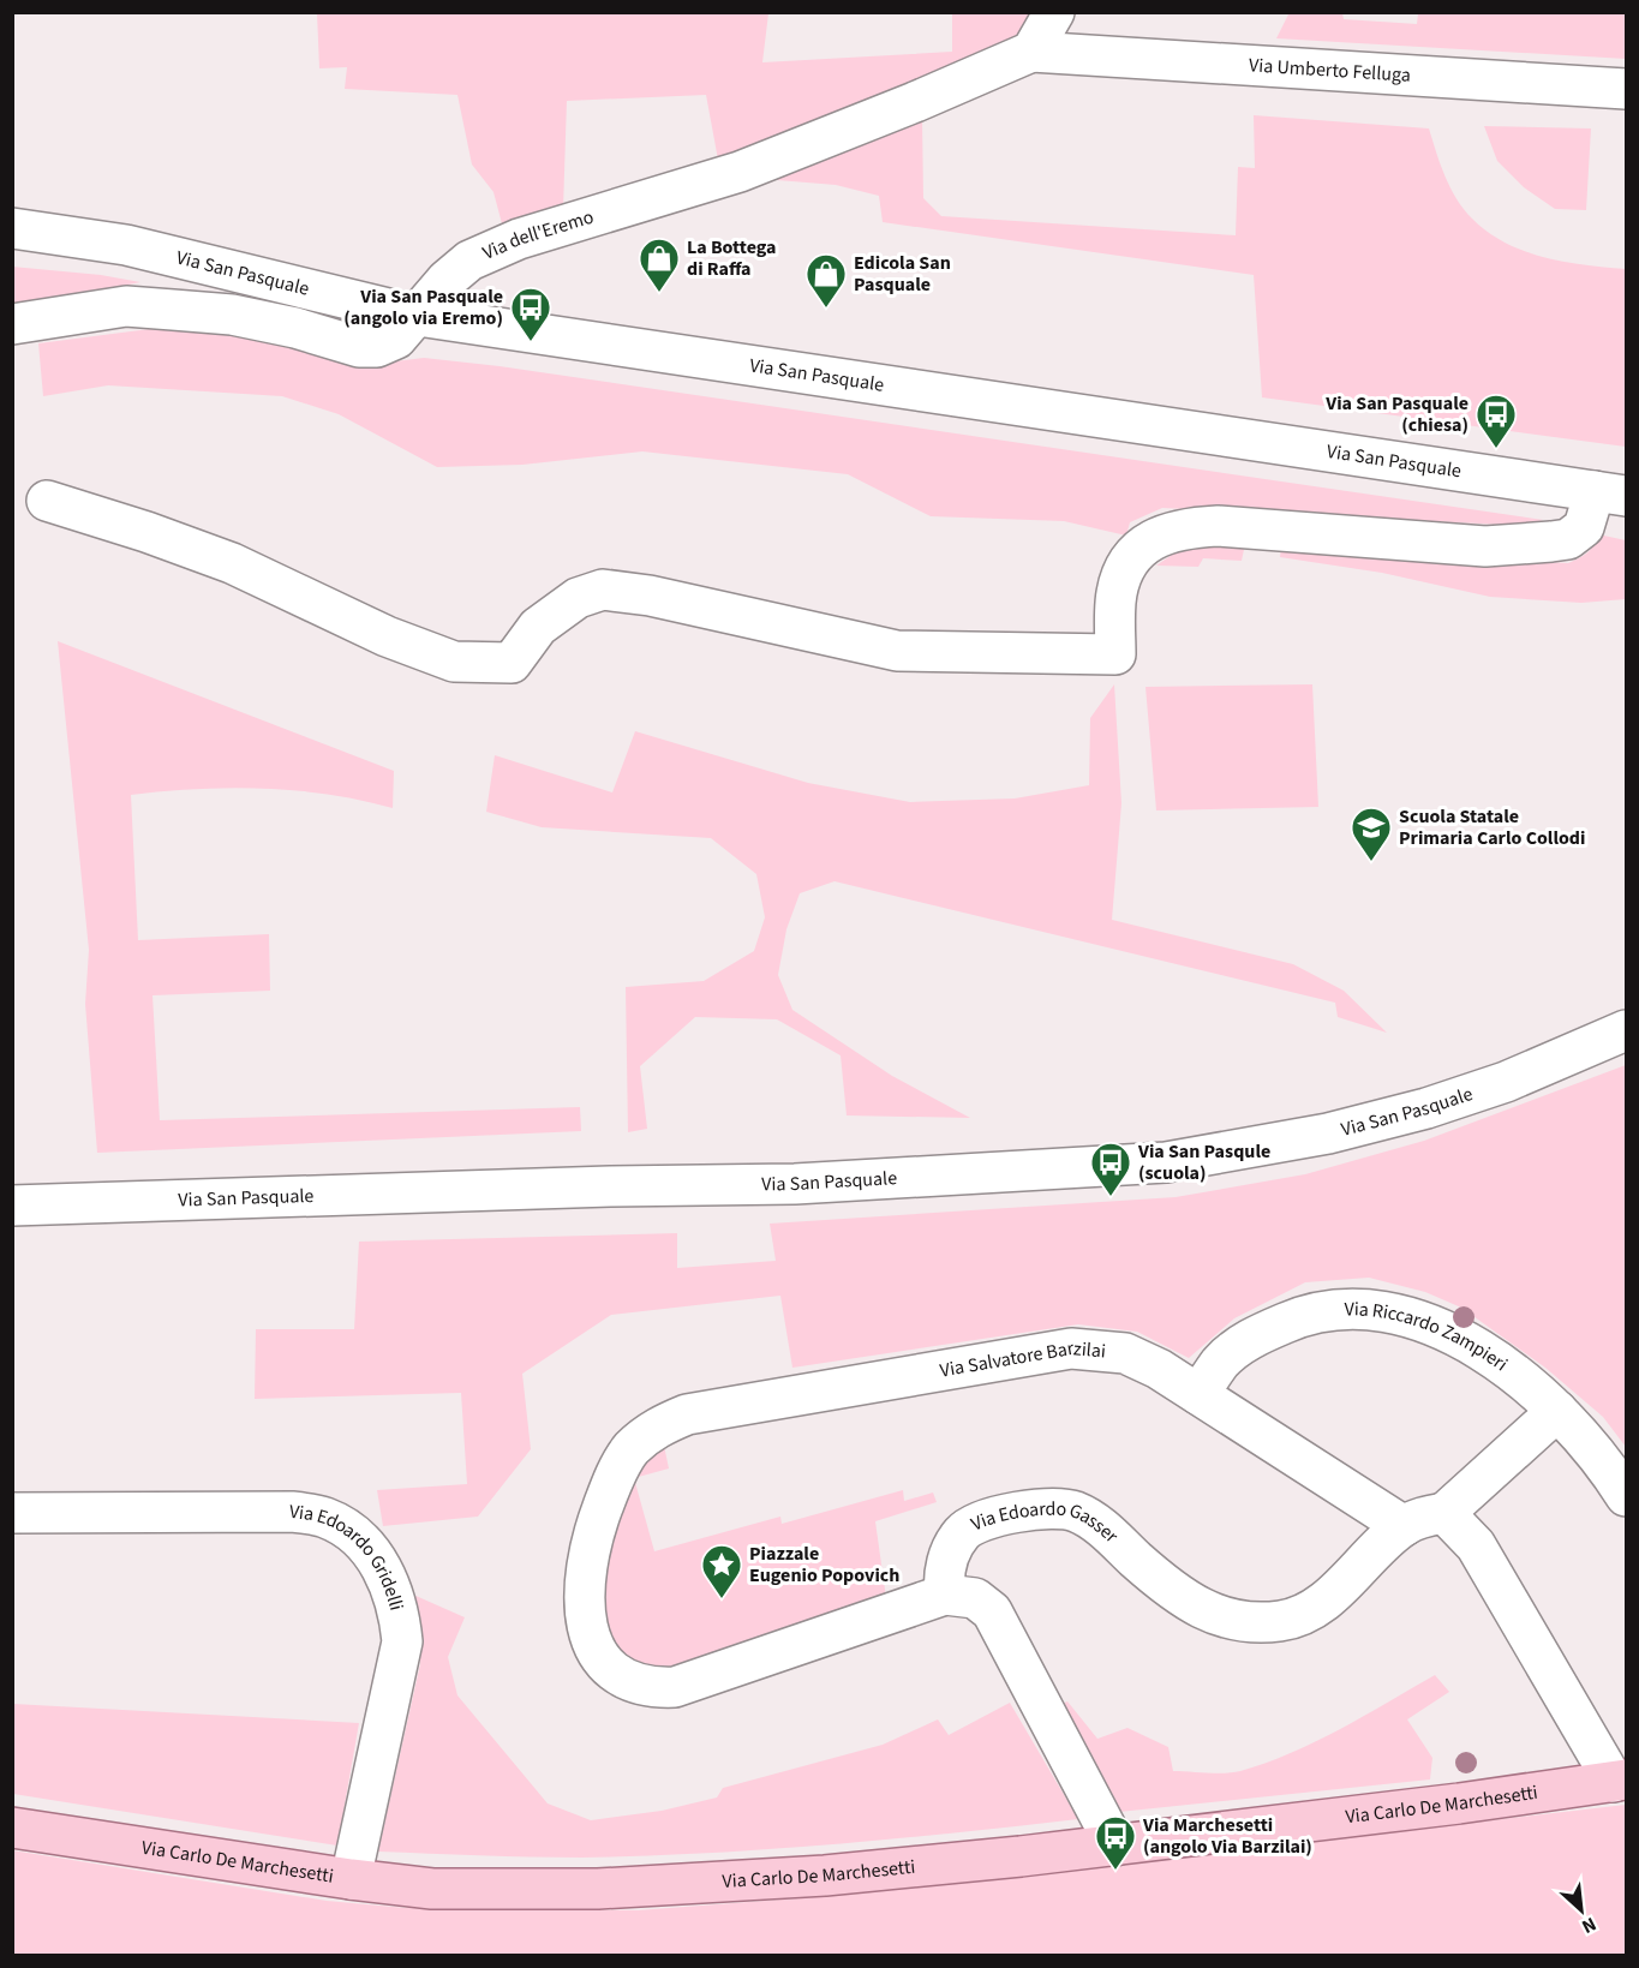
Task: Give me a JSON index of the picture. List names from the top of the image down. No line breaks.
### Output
{"streets":{"main road":["Via Carlo De Marchesetti"],"street":["Via Umberto Felluga","Via dell'Eremo","Via San Pasquale","Via Riccardo Zampieri","Via Salvatore Barzilai","Via Edoardo Gasser","Via Edoardo Gridelli"]},"crossings":[["Via Umberto Felluga","Via dell'Eremo"],["Via dell'Eremo","Via San Pasquale"],["Via Riccardo Zampieri","Via Salvatore Barzilai"],["Via Riccardo Zampieri","Via Edoardo Gasser"],["Via Salvatore Barzilai","Via Edoardo Gasser"],["Via Edoardo Gridelli","Via Carlo De Marchesetti"]],"places":{"shop":["La Bottega di Raffa","Edicola San Pasquale"],"bus stop":["Via San Pasquale (angolo via Eremo)","Via San Pasquale (chiesa)","Via San Pasqule (scuola)","Via Marchesetti (angolo Via Barzilai)"],"school or university":["Scuola Statale Primaria Carlo Collodi"],"place":["Piazzale Eugenio Popovich"]},"north":"bottom right"}
